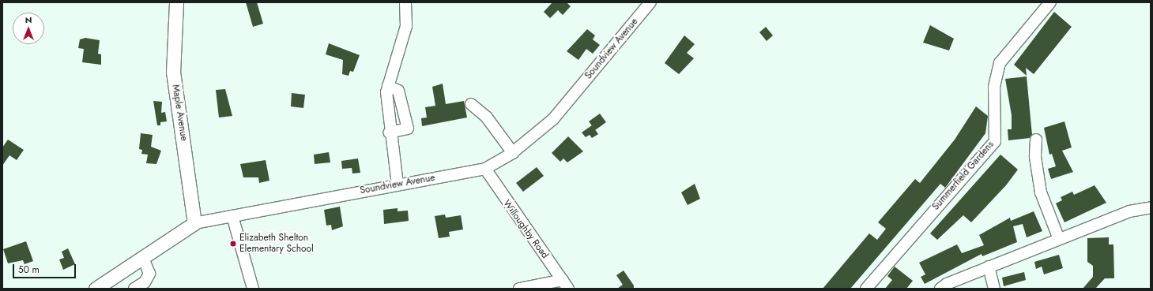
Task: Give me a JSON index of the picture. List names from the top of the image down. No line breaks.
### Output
{"streets":{"main road":["Soundview Avenue","Maple Avenue"],"street":["Summerfield Gardens","Willoughby Road"]},"crossings":[["Soundview Avenue","Maple Avenue"],["Soundview Avenue","Willoughby Road"]],"places":["Elizabeth Shelton Elementary School"],"scale_bar":"50 m","north":"top"}
